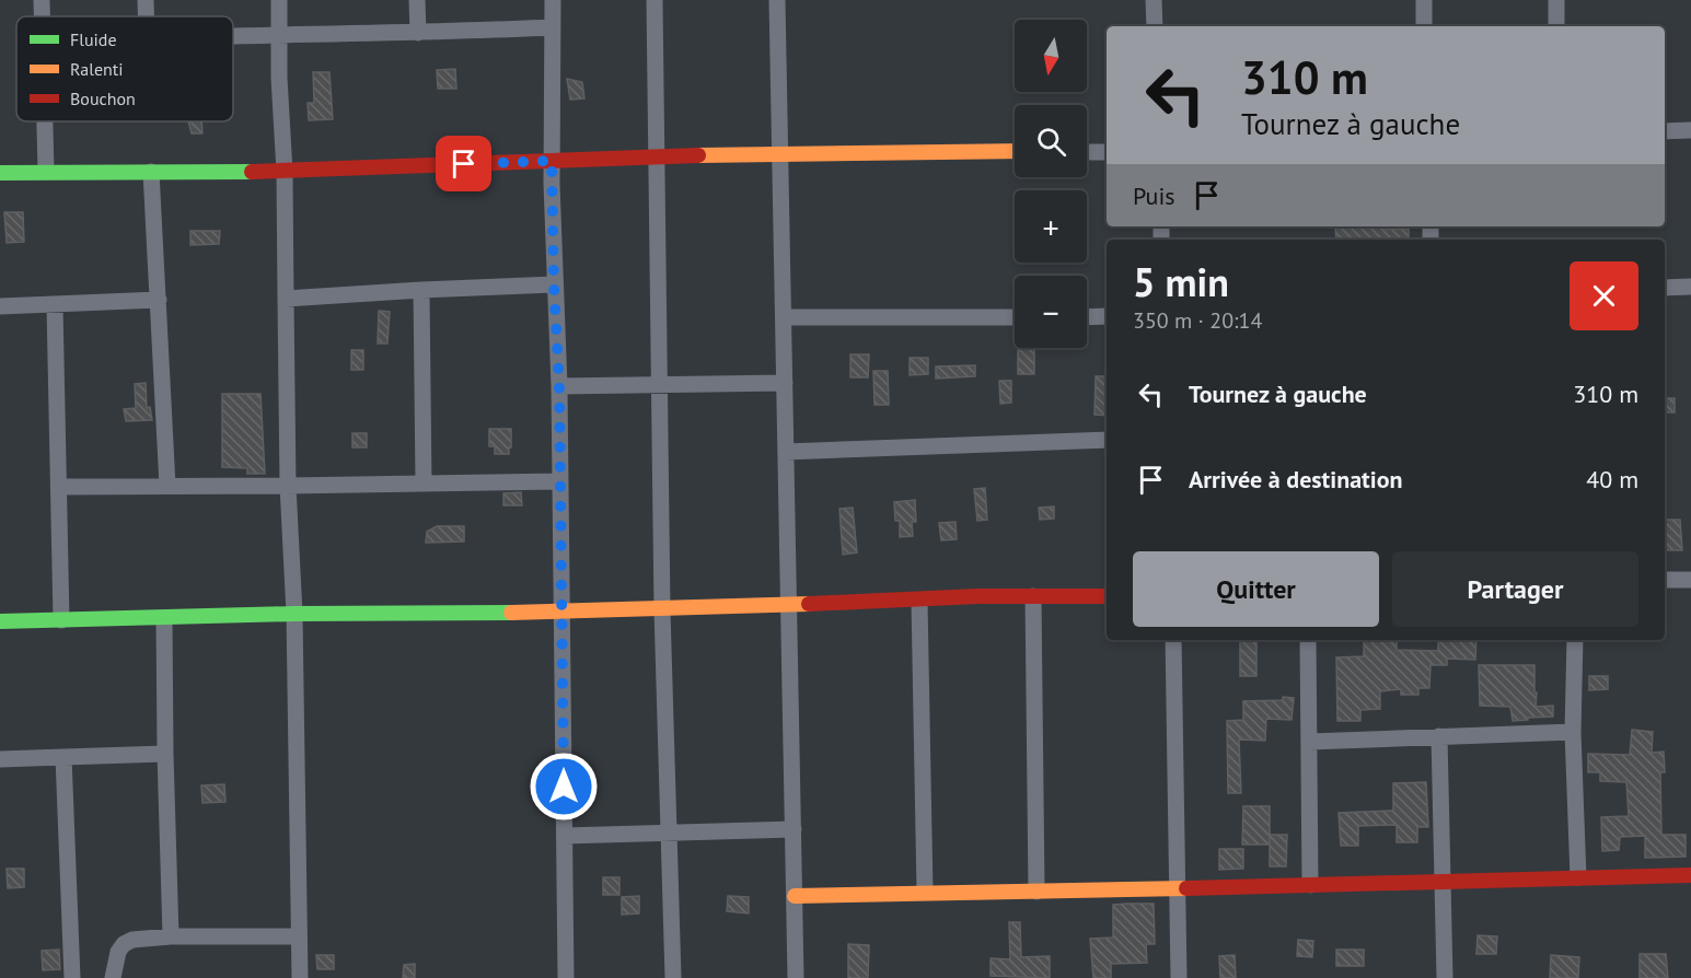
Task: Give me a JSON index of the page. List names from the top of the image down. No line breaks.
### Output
{"legend":["Fluide","Ralenti","Bouchon"],"north":"bottom","page":{"map_buttons":["+","−"],"turn":["310 m","Tournez à gauche"],"then":"Puis","heading":["5 min","350 m · 20:14"],"list":[{"name":"Tournez à gauche","value":"310 m"},{"name":"Arrivée à destination","value":"40 m"}],"buttons":["Quitter","Partager"]}}
